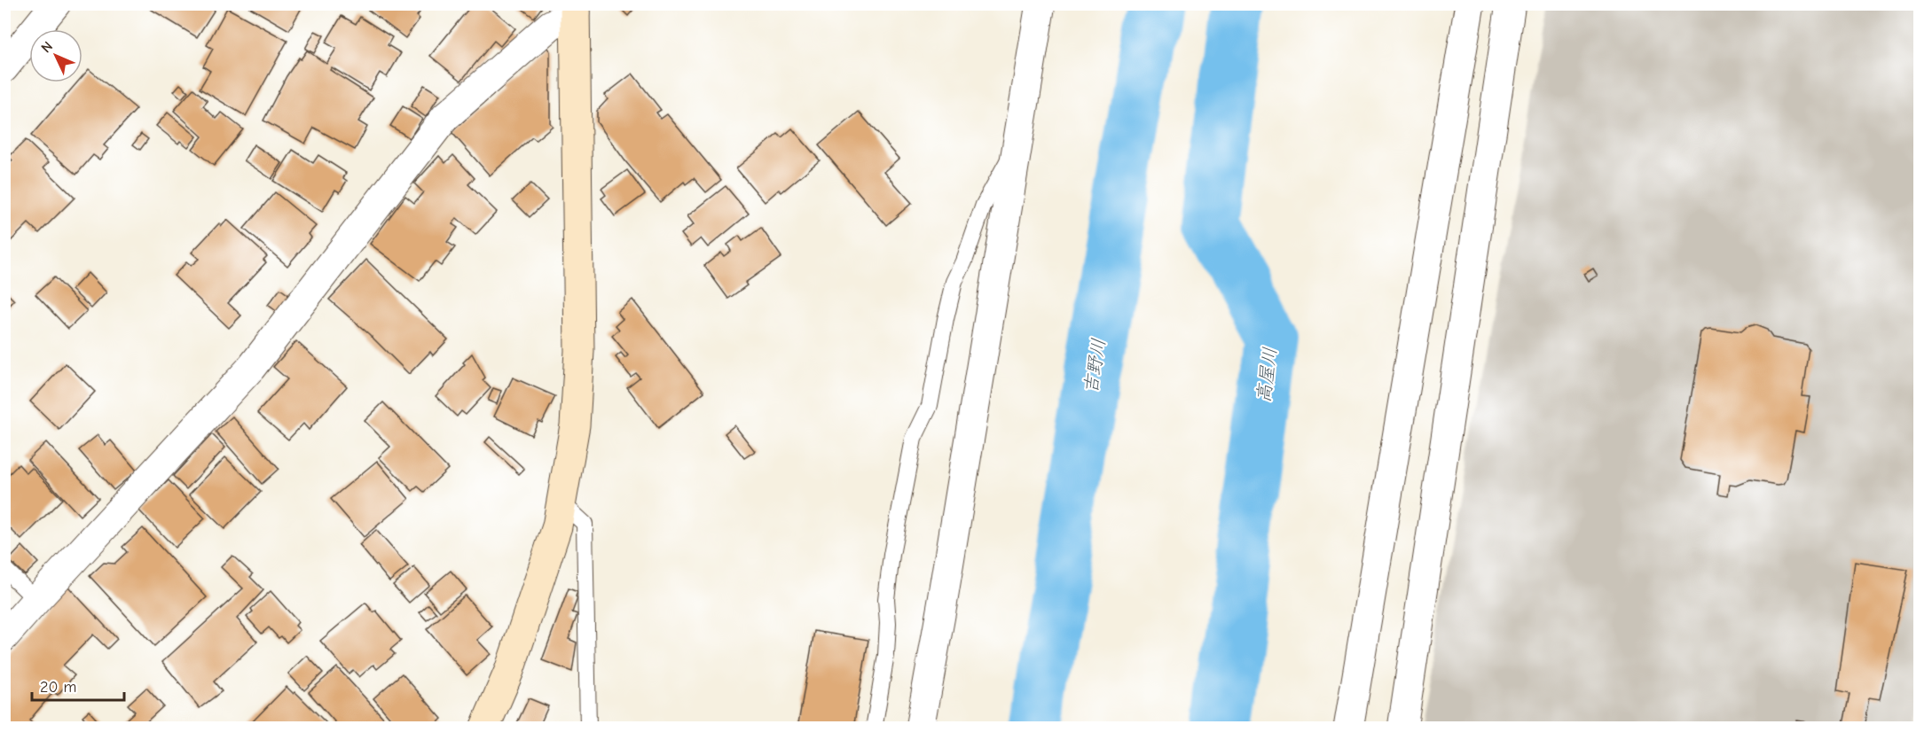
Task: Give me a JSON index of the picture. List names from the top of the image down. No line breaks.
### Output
{"water":["吉野川","高屋川"],"scale_bar":"20 m","north":"top left"}
